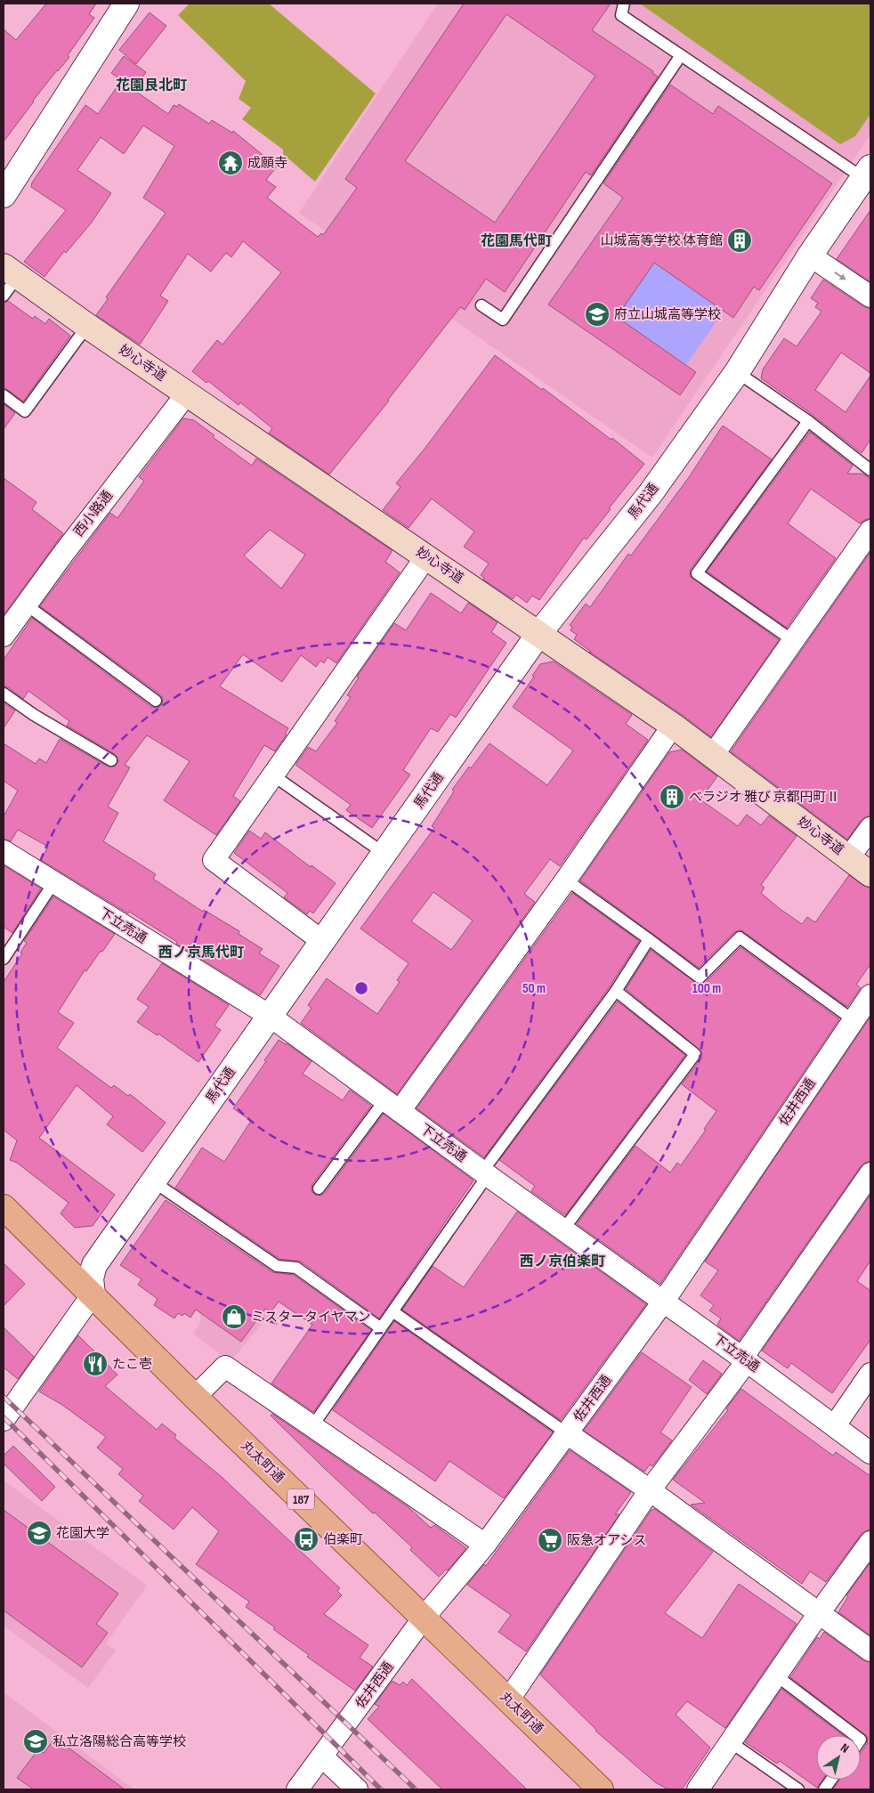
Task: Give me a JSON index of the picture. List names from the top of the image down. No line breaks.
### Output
{"streets":{"main road":["妙心寺道","丸太町通","187"],"street":["馬代通","西小路通","下立売通","佐井西通"]},"crossings":[["妙心寺道","馬代通"],["妙心寺道","西小路通"],["馬代通","下立売通"],["馬代通","丸太町通"],["下立売通","佐井西通"],["佐井西通","丸太町通"]],"districts":["花園艮北町","花園馬代町","西ノ京馬代町","西ノ京伯楽町"],"places":{"temple":["成願寺"],"building":["山城高等学校 体育館","べラジオ 雅び 京都円町Ⅱ"],"school or university":["府立山城高等学校","花園大学","私立洛陽総合高等学校"],"shop":["ミスタータイヤマン"],"restaurant":["たこ壱"],"bus stop":["伯楽町"],"supermarket":["阪急オアシス"]},"north":"top right","rings":["50 m","100 m"]}
